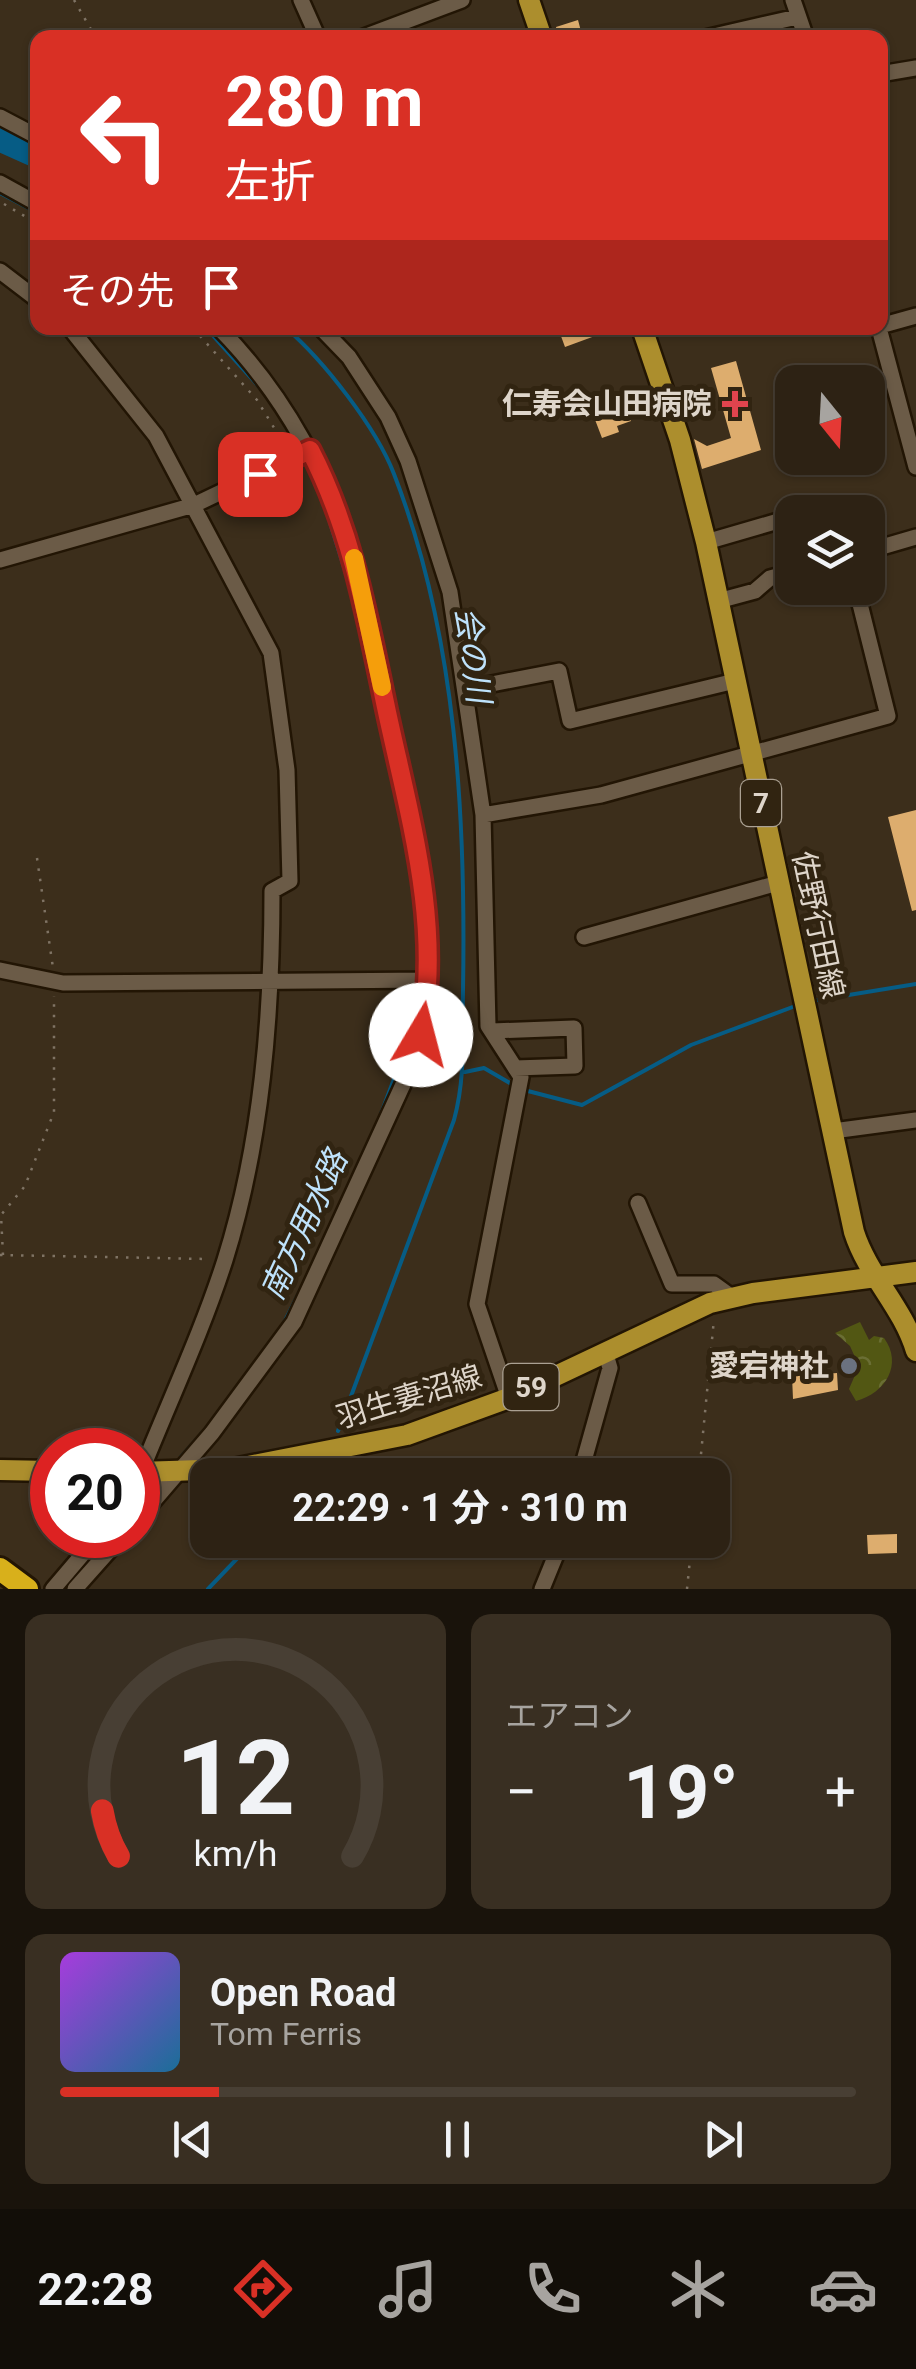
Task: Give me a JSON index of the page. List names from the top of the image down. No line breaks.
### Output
{"streets":{"main road":["7","佐野行田線","59","羽生妻沼線"]},"crossings":[["佐野行田線","羽生妻沼線"]],"water":["会の川","南方用水路"],"places":{"health":["仁寿会山田病院"],"other":["愛宕神社"]},"north":"bottom","page":{"turn":["280 m","左折"],"then":"その先","limit":"20","trip":"22:29 · 1 分 · 310 m","tile":"エアコン","heat":["−","19°","+"],"song":["Open Road","Tom Ferris"],"tabs":"22:28","gauge":["12","km/h"]}}
